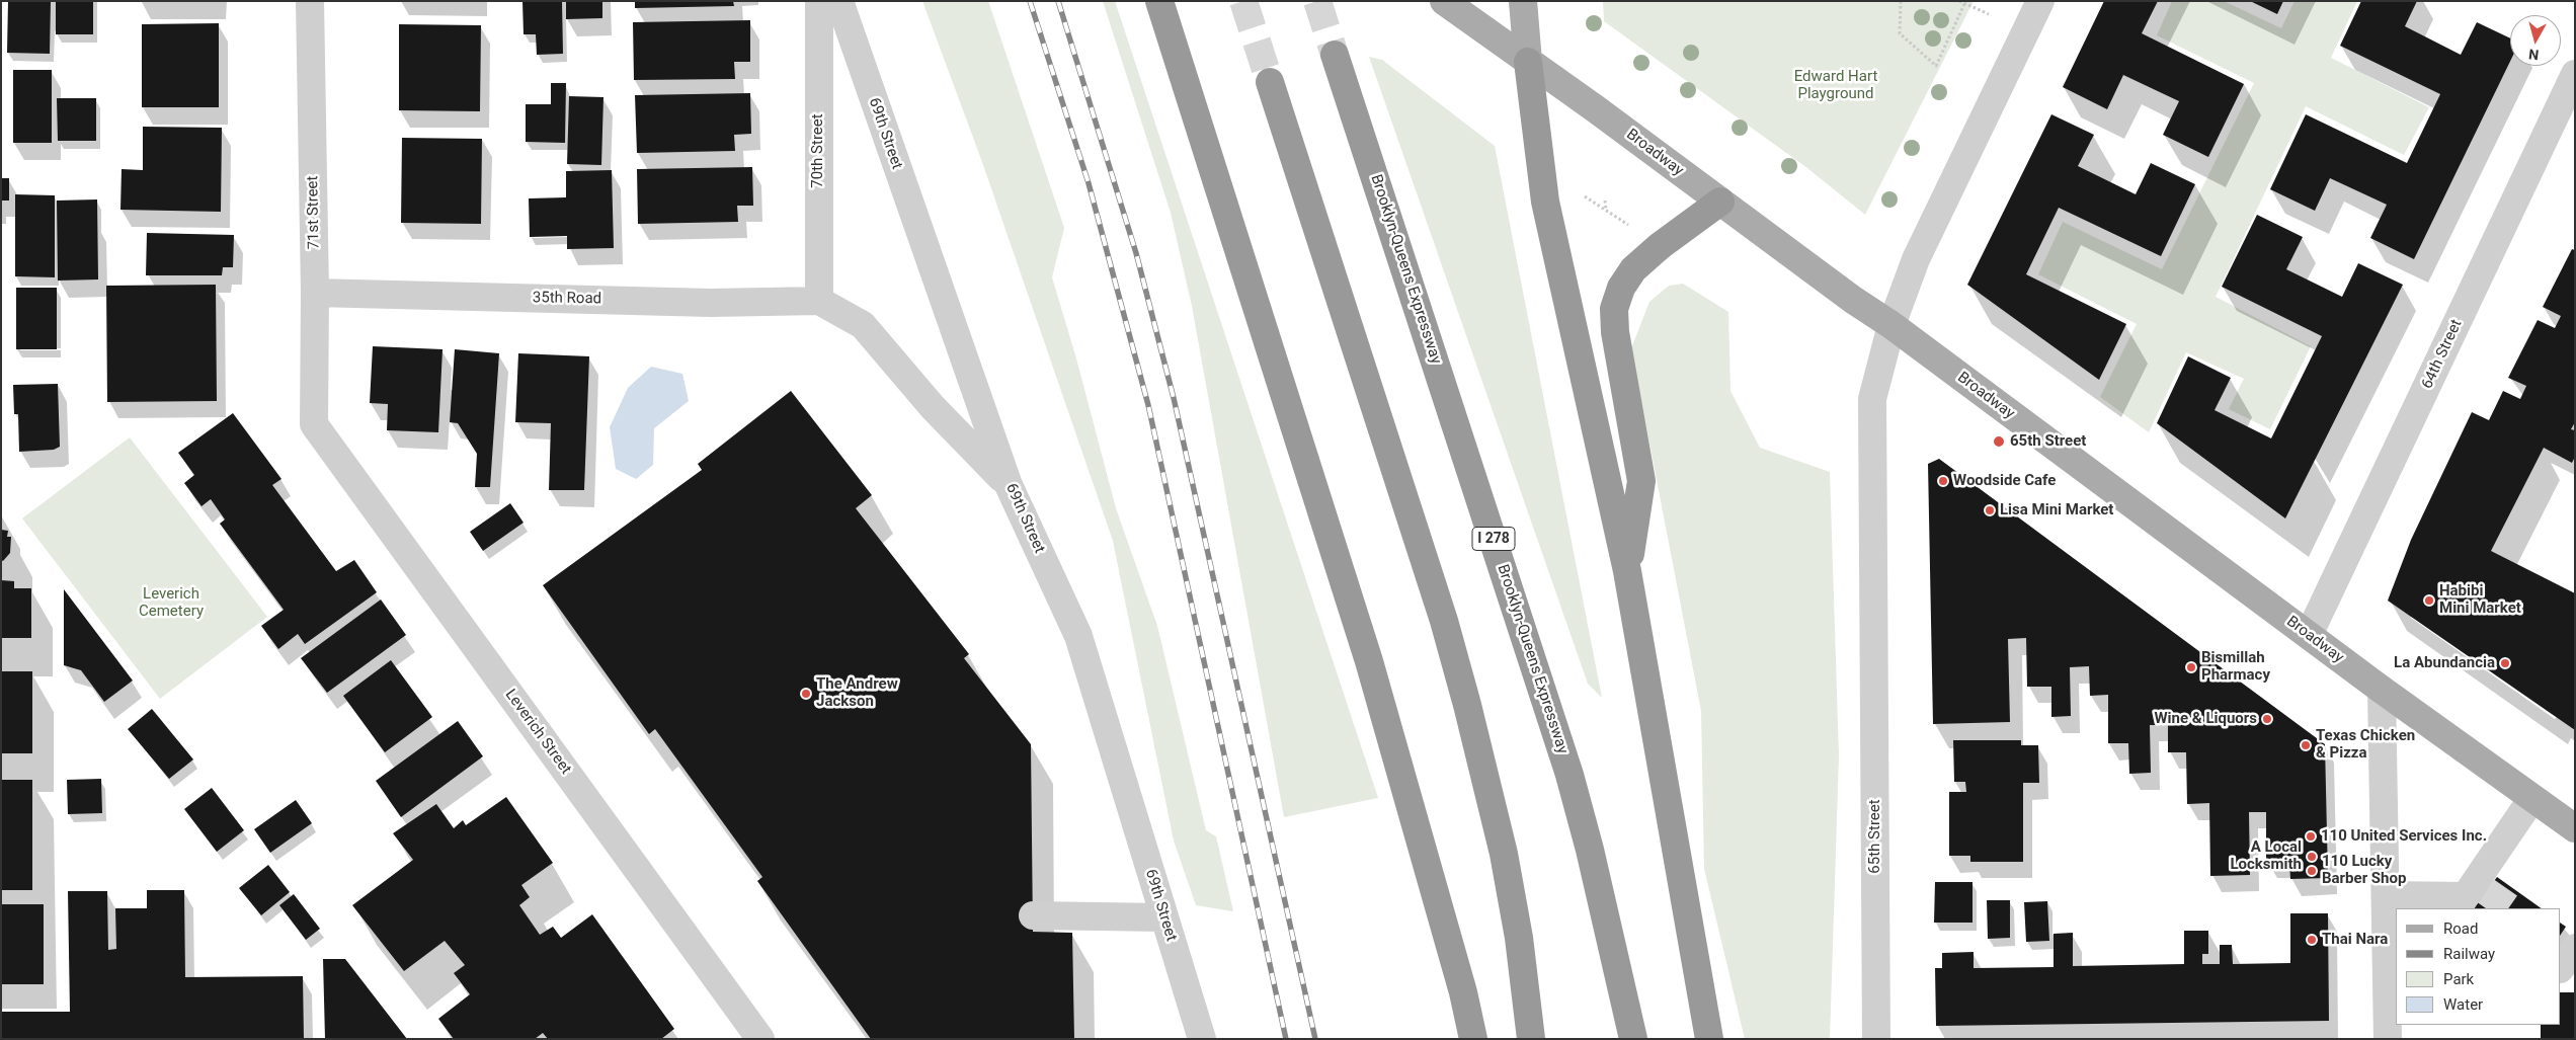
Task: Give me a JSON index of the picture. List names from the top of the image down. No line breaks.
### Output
{"streets":{"highway":["Brooklyn-Queens Expressway","I 278"],"main road":["Broadway"],"street":["69th Street","70th Street","71st Street","35th Road","64th Street","Leverich Street","65th Street"]},"crossings":[["70th Street","35th Road"],["Broadway","64th Street"],["Broadway","65th Street"],["71st Street","35th Road"],["71st Street","Leverich Street"]],"parks":["Edward Hart Playground","Leverich Cemetery"],"places":["65th Street","Woodside Cafe","Lisa Mini Market","Habibi Mini Market","La Abundancia","Bismillah Pharmacy","The Andrew Jackson","Wine & Liquors","Texas Chicken & Pizza","110 United Services Inc.","A Local Locksmith","110 Lucky Barber Shop","Thai Nara"],"legend":["Road","Railway","Park","Water"],"north":"bottom"}
